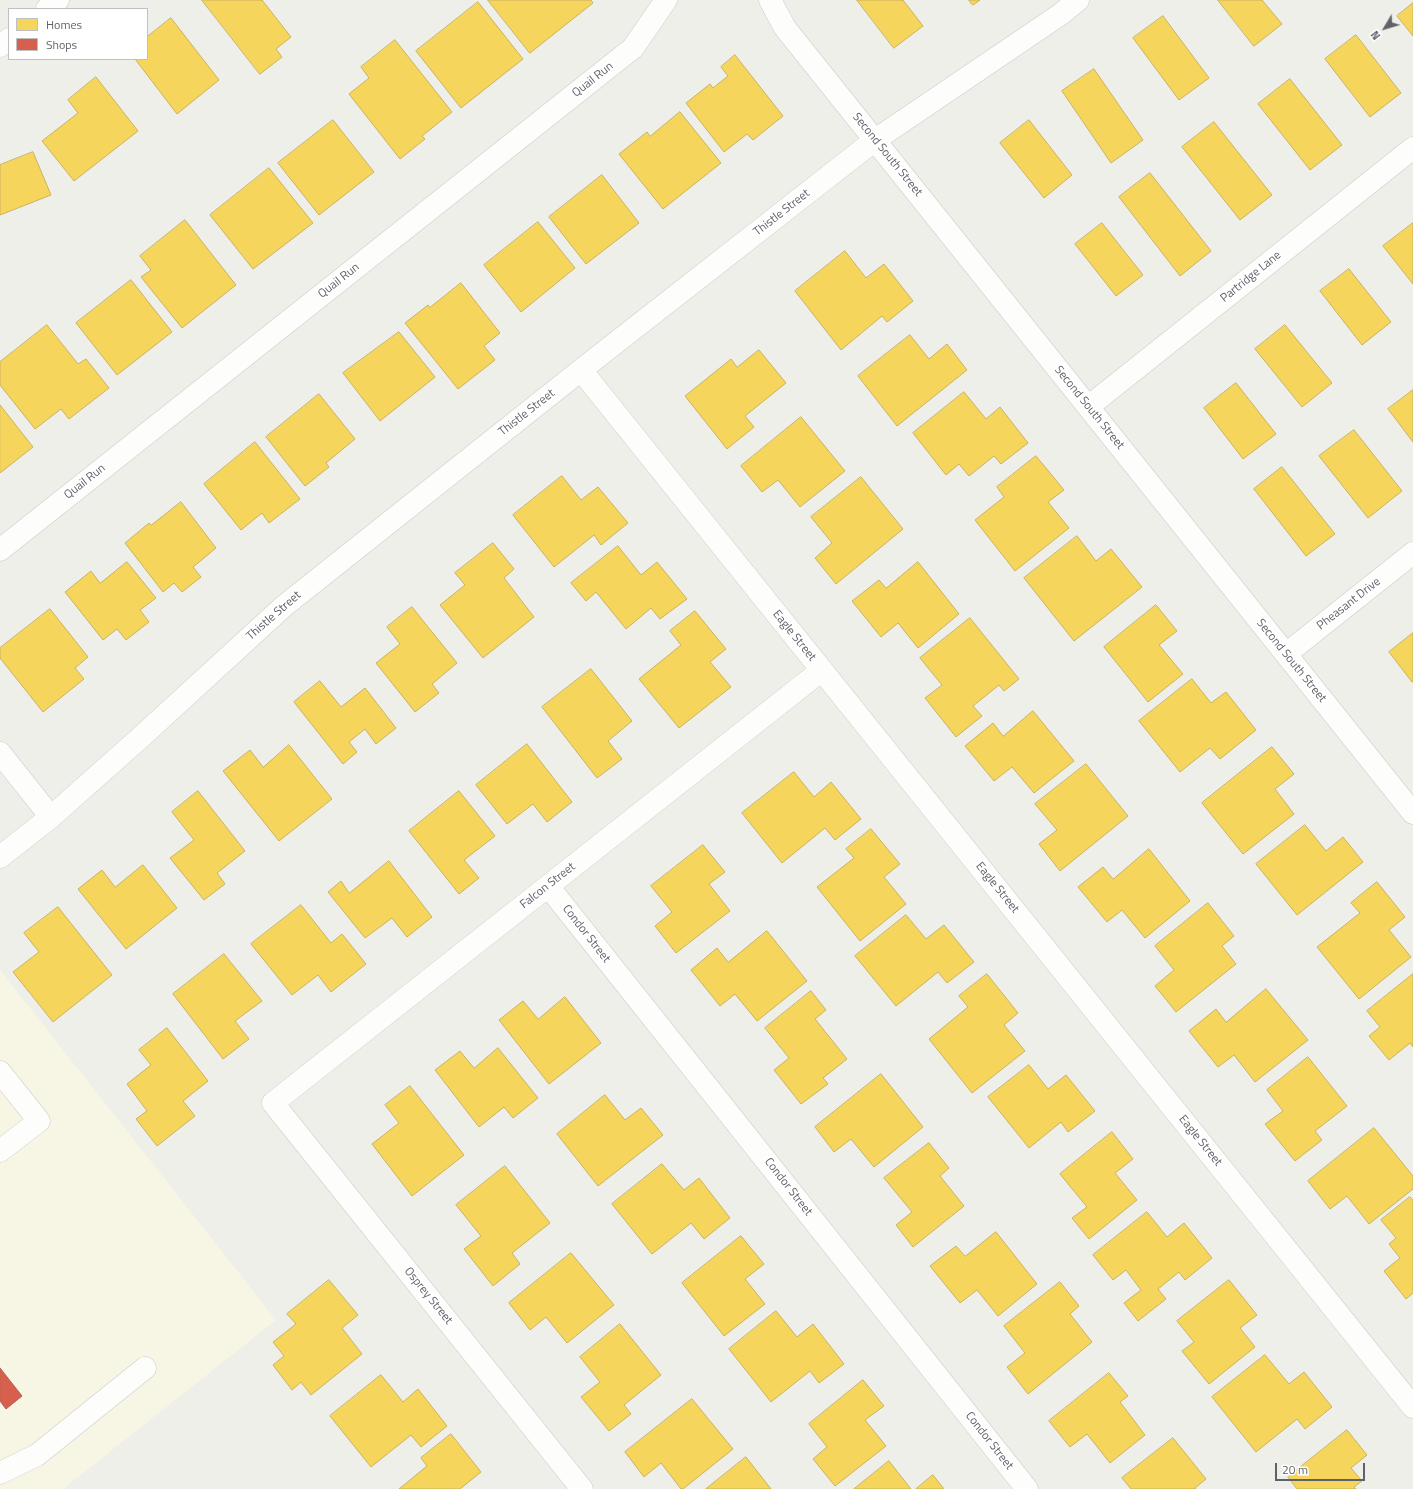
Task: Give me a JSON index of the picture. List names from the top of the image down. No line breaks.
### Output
{"streets":{"street":["Quail Run","Second South Street","Thistle Street","Partridge Lane","Pheasant Drive","Eagle Street","Falcon Street","Condor Street","Osprey Street"]},"crossings":[["Second South Street","Thistle Street"],["Second South Street","Partridge Lane"],["Second South Street","Pheasant Drive"],["Thistle Street","Eagle Street"],["Eagle Street","Falcon Street"],["Falcon Street","Condor Street"],["Falcon Street","Osprey Street"]],"legend":["Homes","Shops"],"scale_bar":"20 m","north":"bottom left"}
